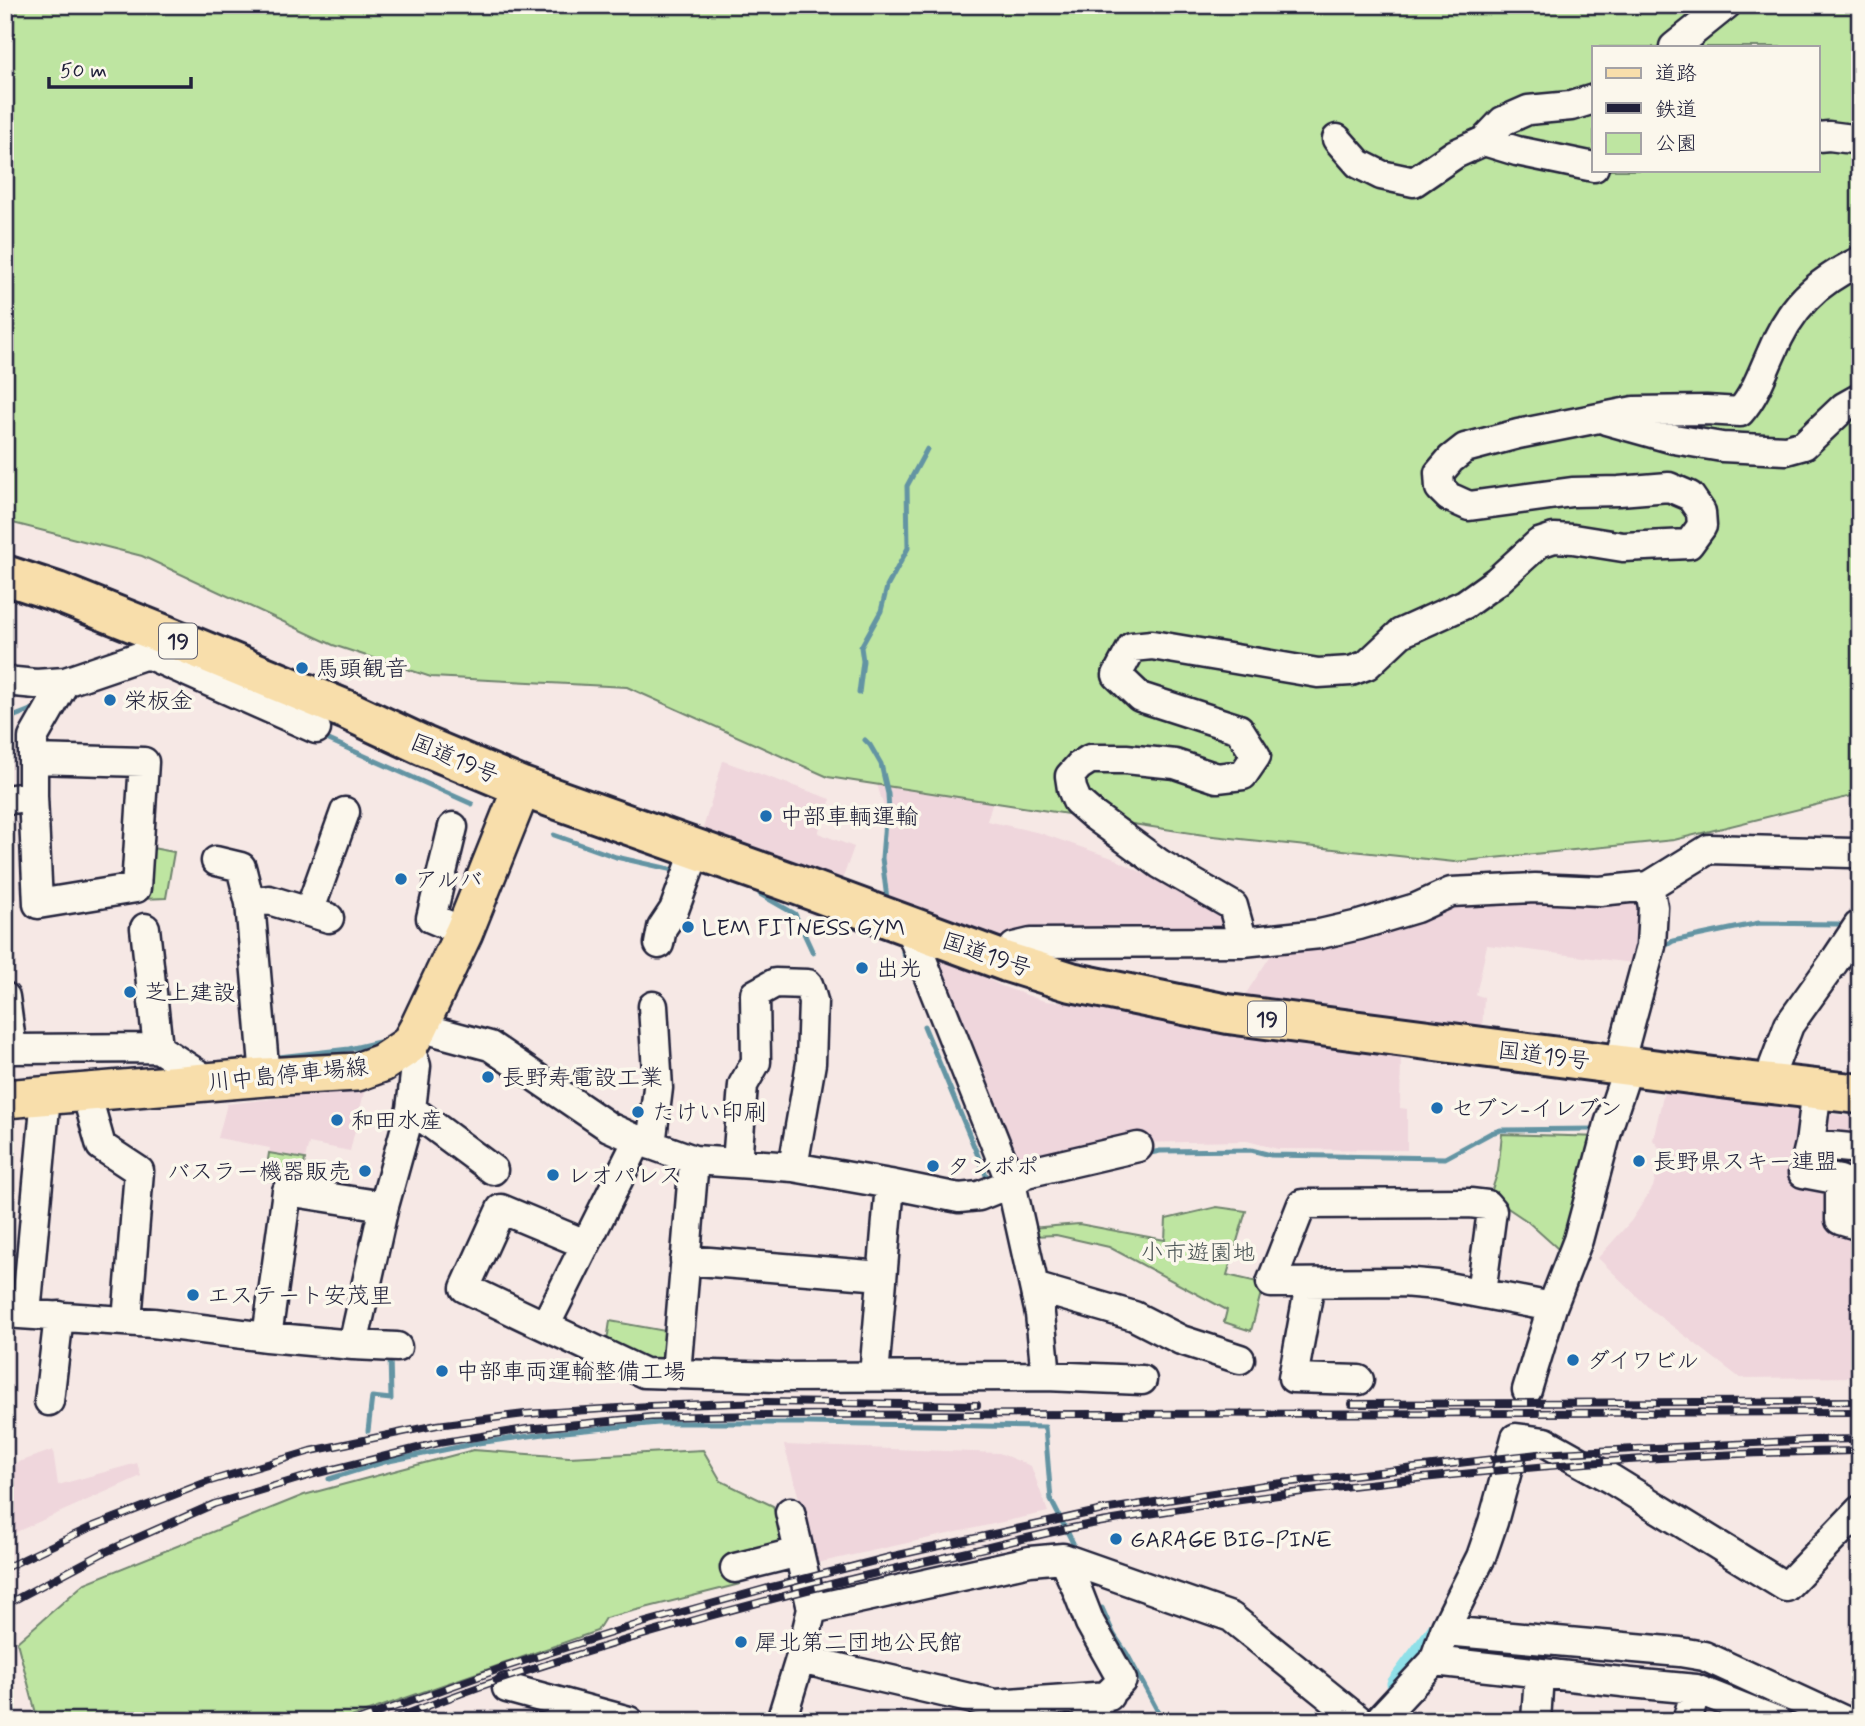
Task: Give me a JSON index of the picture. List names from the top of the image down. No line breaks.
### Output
{"streets":{"highway":["19","国道19号"],"main road":["川中島停車場線"]},"parks":["小市遊園地"],"places":["馬頭観音","栄板金","中部車輌運輸","アルバ","LEM FITNESS GYM","出光","芝上建設","長野寿電設工業","セブン-イレブン","たけい印刷","和田水産","長野県スキー連盟","タンポポ","バスラー機器販売","レオパレス","エステート安茂里","ダイワビル","中部車両運輸整備工場","GARAGE BIG-PINE","犀北第二団地公民館"],"legend":["道路","鉄道","公園"],"scale_bar":"50 m"}
